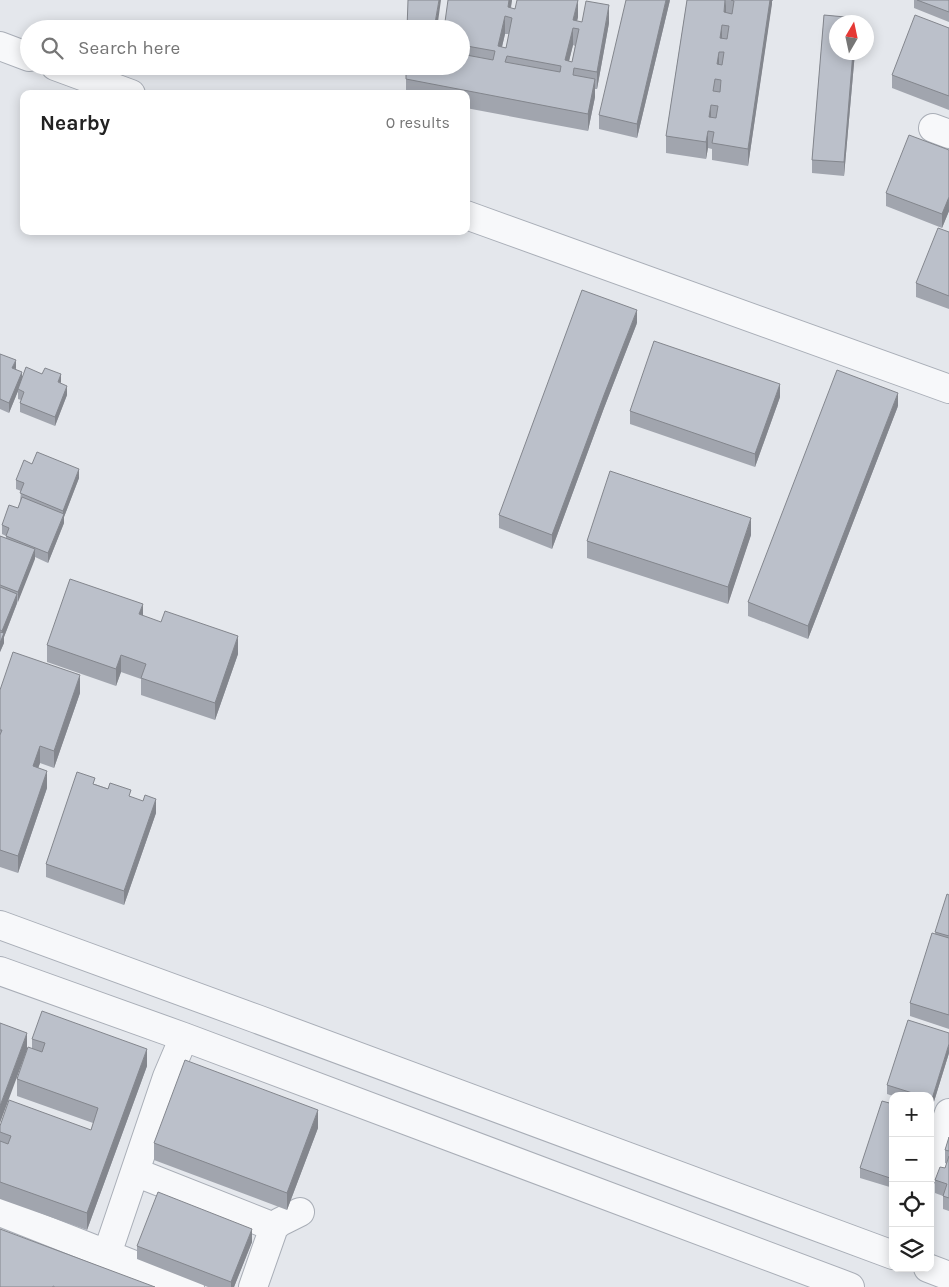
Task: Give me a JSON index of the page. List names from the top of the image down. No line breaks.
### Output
{"north":"top","page":{"search":"Search here","heading":["Nearby","0 results"],"map_buttons":["+","−"]}}
